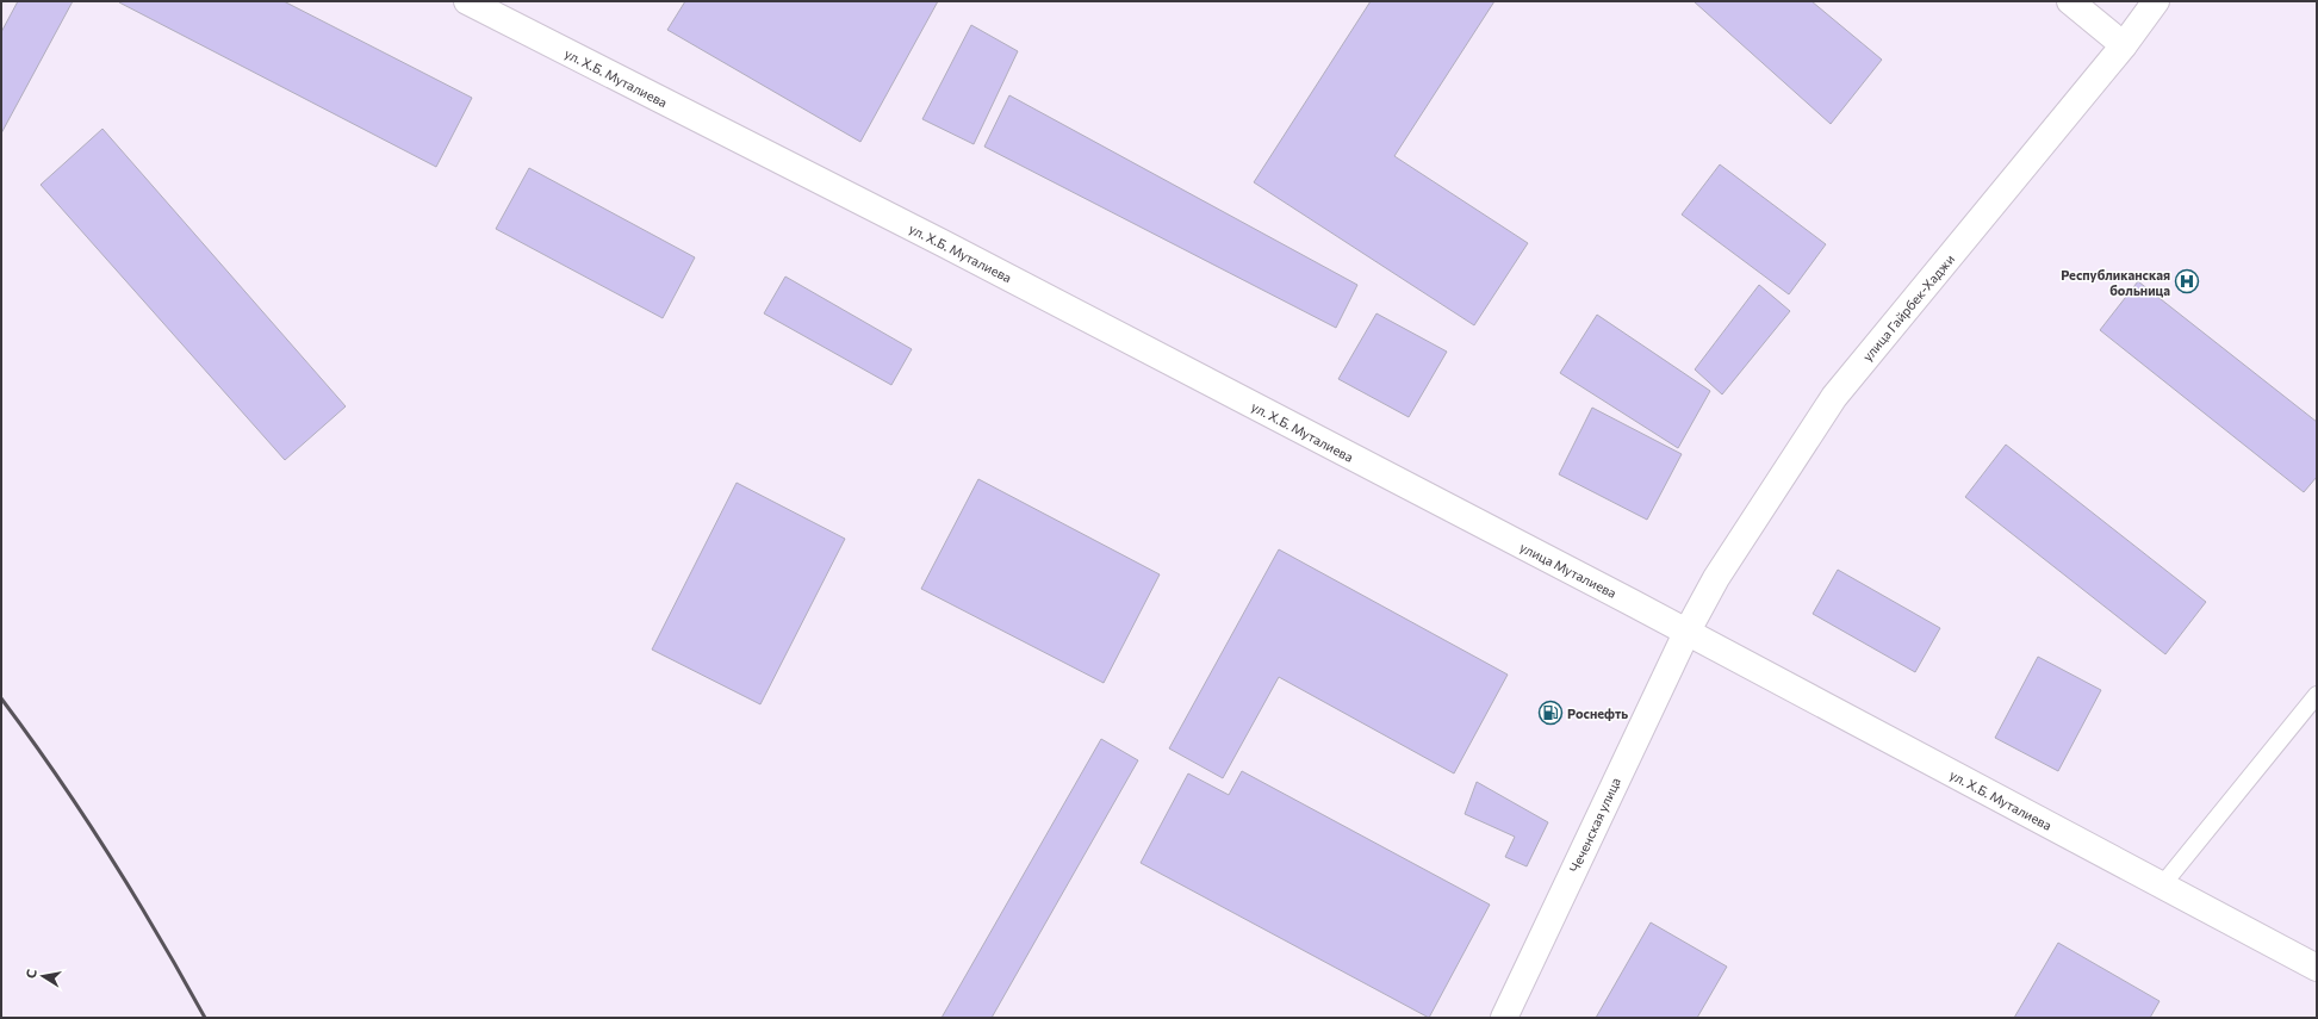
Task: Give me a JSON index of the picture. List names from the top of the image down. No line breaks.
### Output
{"streets":{"main road":["ул. Х.Б. Муталиева","улица Гайрбек-Хаджи","улица Муталиева","Чеченская улица"]},"crossings":[["ул. Х.Б. Муталиева","улица Гайрбек-Хаджи"],["ул. Х.Б. Муталиева","улица Муталиева"],["ул. Х.Б. Муталиева","Чеченская улица"],["улица Гайрбек-Хаджи","улица Муталиева"],["улица Гайрбек-Хаджи","Чеченская улица"],["улица Муталиева","Чеченская улица"]],"places":{"hospital":["Республиканская больница"],"fuel station":["Роснефть"]},"north":"left"}
